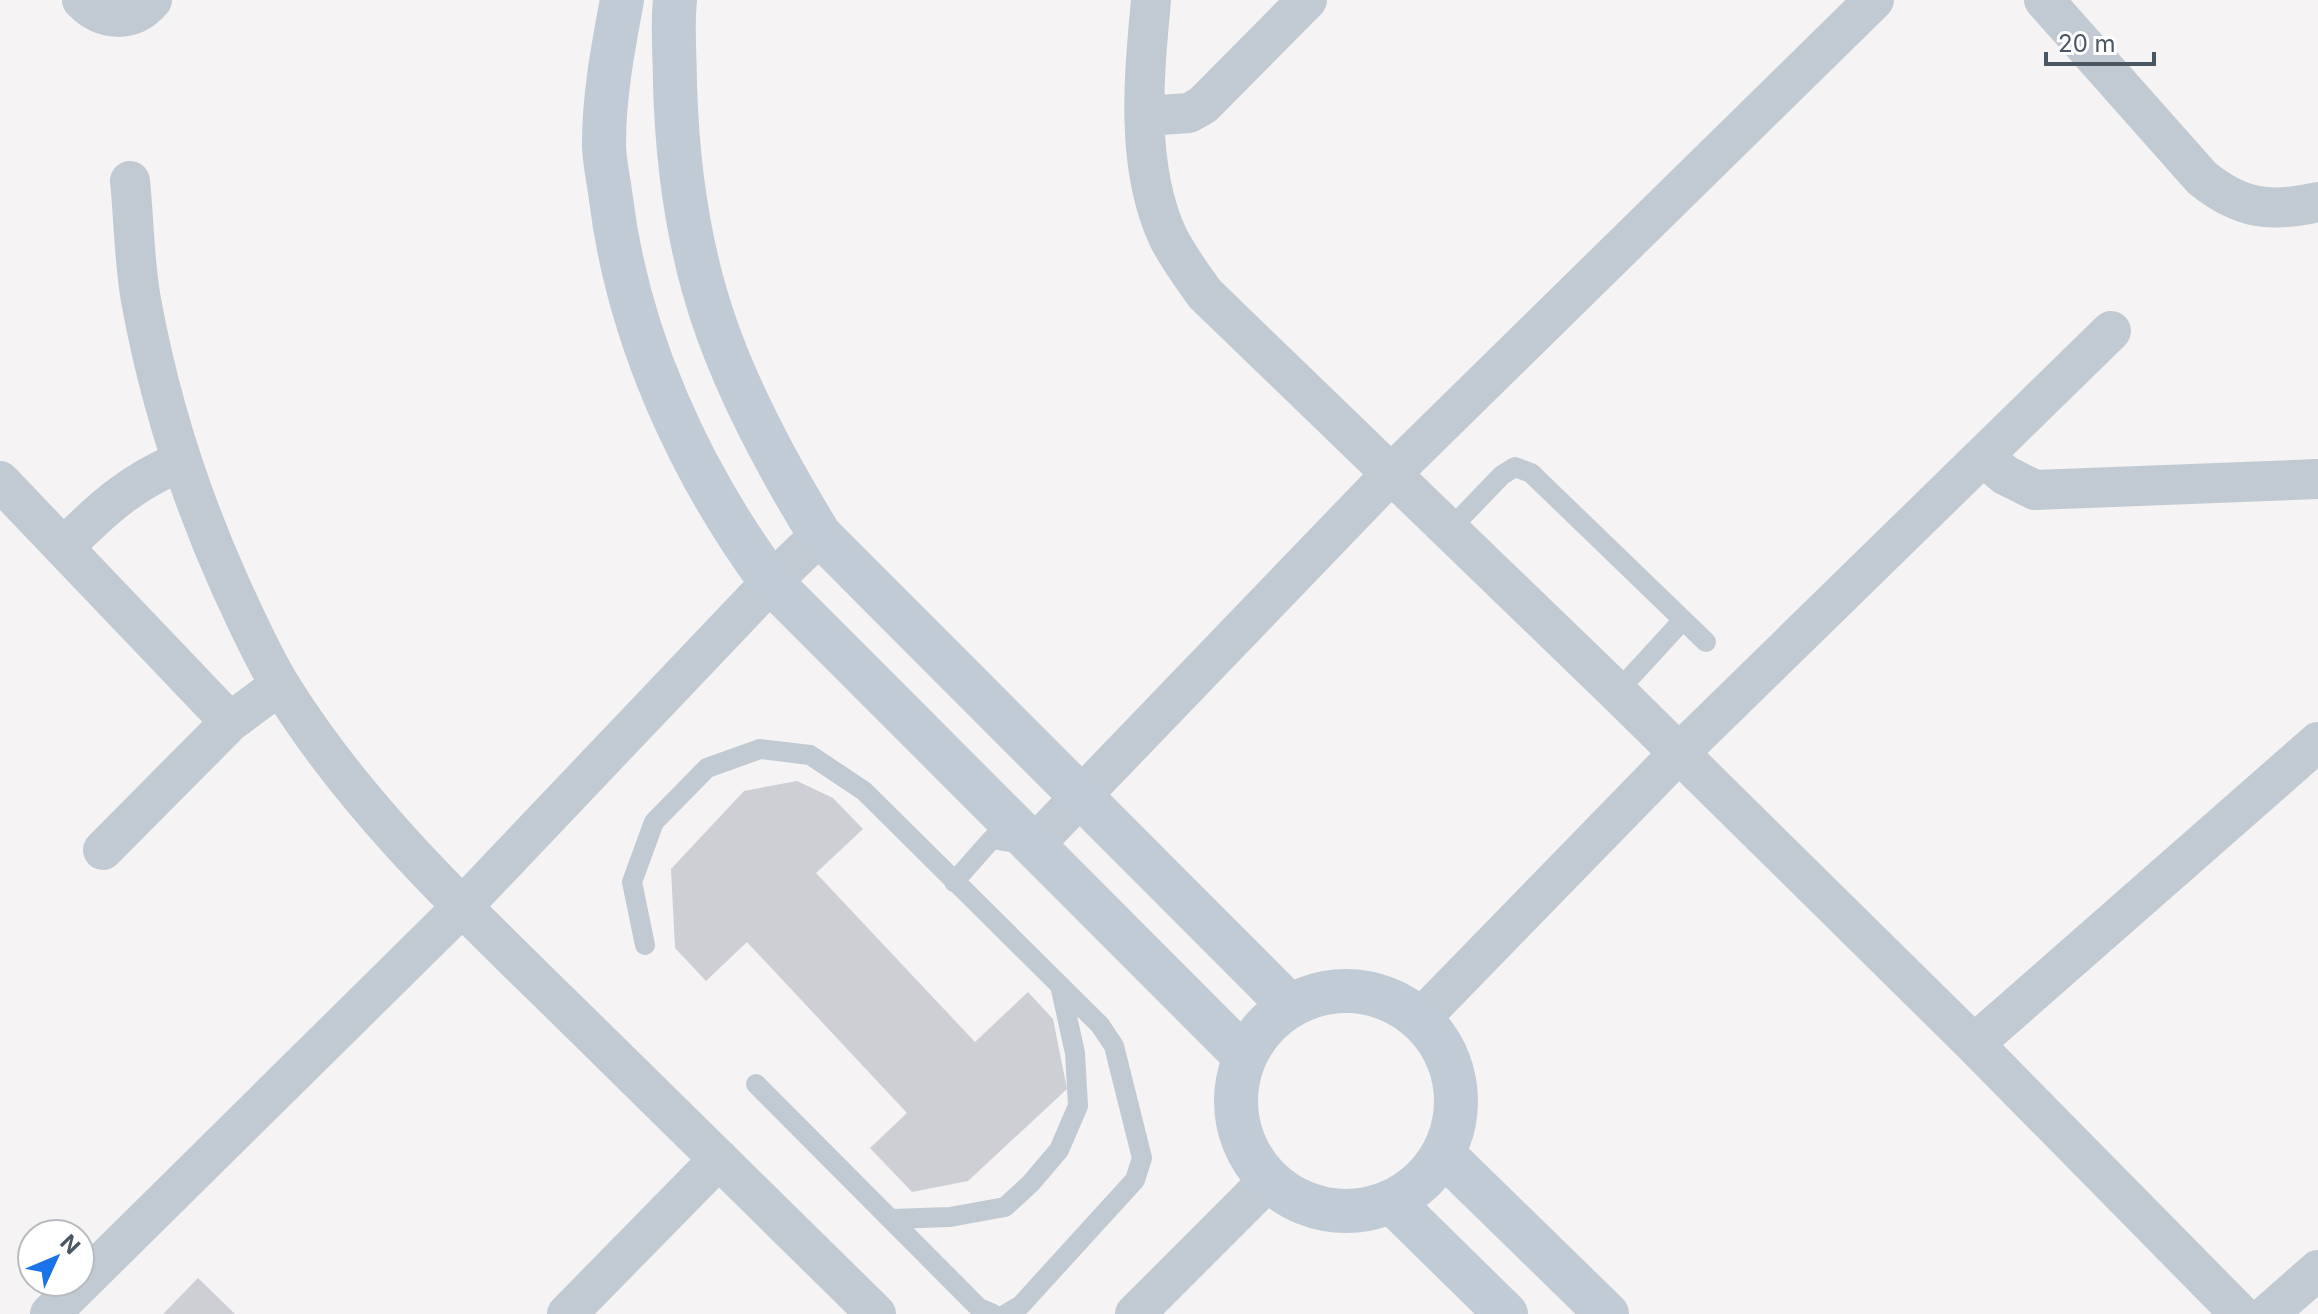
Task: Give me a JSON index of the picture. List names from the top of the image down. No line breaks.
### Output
{"scale_bar":"20 m","north":"top right"}
